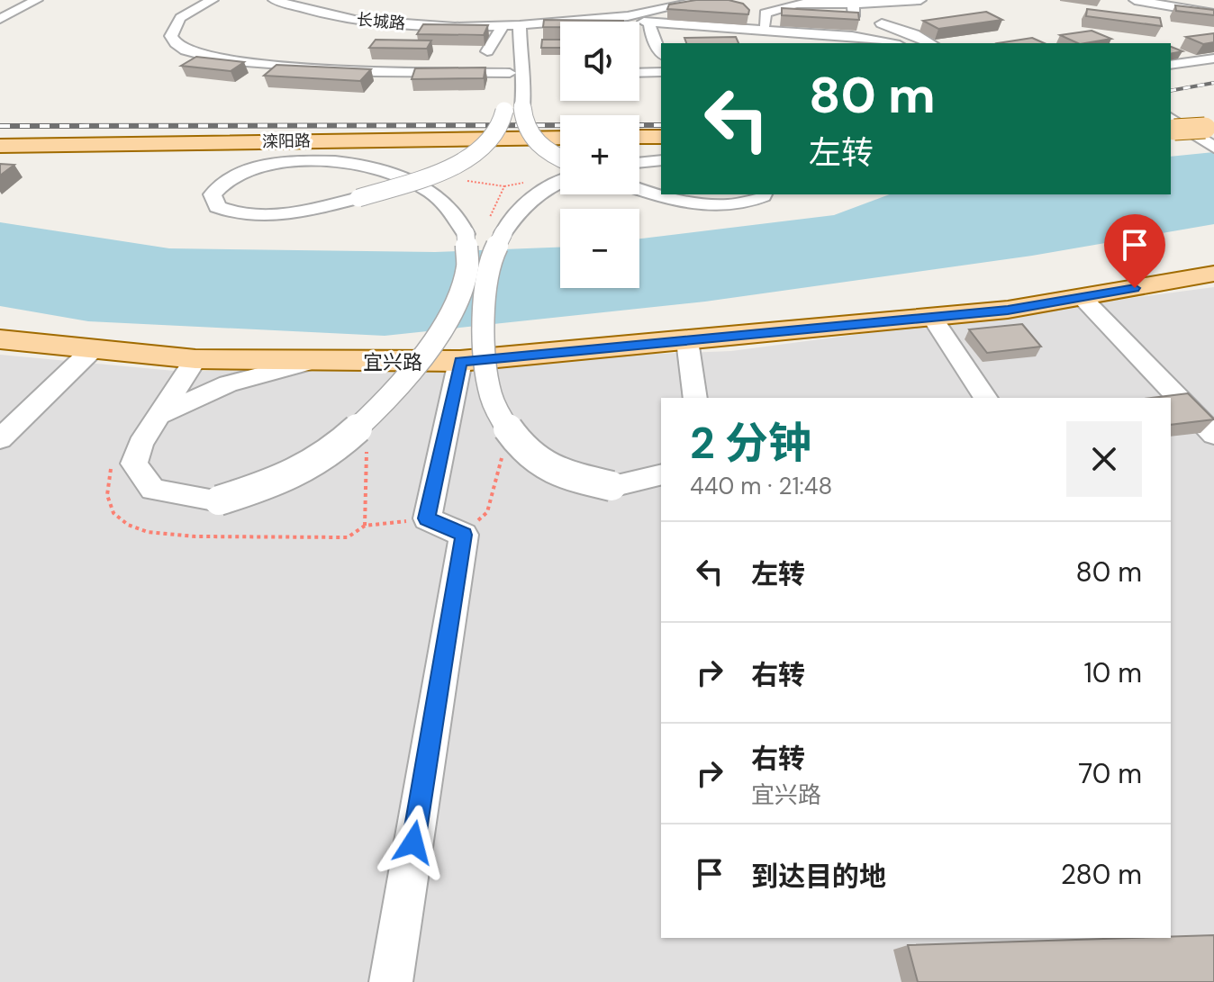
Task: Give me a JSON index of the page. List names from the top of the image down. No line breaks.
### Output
{"streets":{"main road":["滦阳路","宜兴路"],"street":["长城路"]},"page":{"map_buttons":["+","−"],"turn":["80 m","左转"],"heading":["2 分钟","440 m · 21:48"],"list":[{"name":"左转","value":"80 m"},{"name":"右转","value":"10 m"},{"name":"右转","note":"宜兴路","value":"70 m"},{"name":"到达目的地","value":"280 m"}]}}
